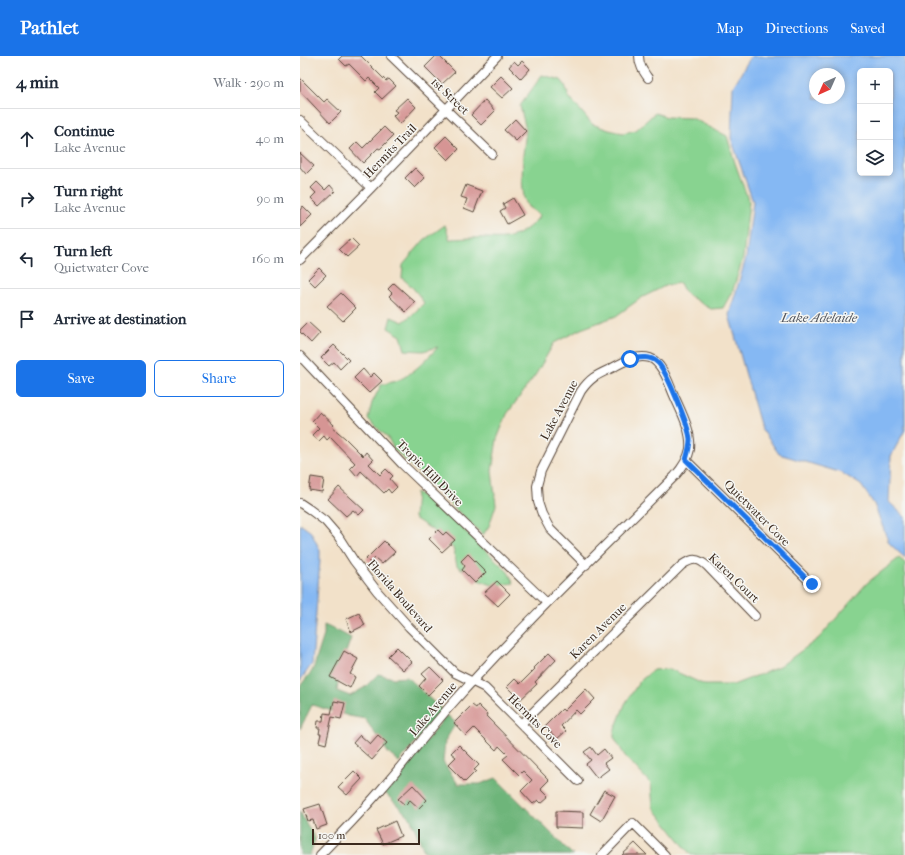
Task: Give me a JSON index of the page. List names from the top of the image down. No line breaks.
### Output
{"streets":{"street":["1st Street","Hermits Trail","Lake Avenue","Tropic Hill Drive","Quietwater Cove","Karen Court","Florida Boulevard","Karen Avenue","Hermits Cove"]},"crossings":[["1st Street","Hermits Trail"],["Lake Avenue","Tropic Hill Drive"],["Lake Avenue","Quietwater Cove"],["Lake Avenue","Florida Boulevard"],["Lake Avenue","Hermits Cove"],["Karen Court","Karen Avenue"],["Florida Boulevard","Hermits Cove"],["Karen Avenue","Hermits Cove"]],"water":["Lake Adelaide"],"scale_bar":"100 m","north":"bottom left","page":{"header":"Pathlet","nav":["Map","Directions","Saved"],"heading":["4 min","Walk · 290 m"],"map_buttons":["+","−"],"list":[["Continue","Lake Avenue","40 m"],["Turn right","Lake Avenue","90 m"],["Turn left","Quietwater Cove","160 m"],"Arrive at destination"],"buttons":["Save","Share"],"scale":"100 m"}}
